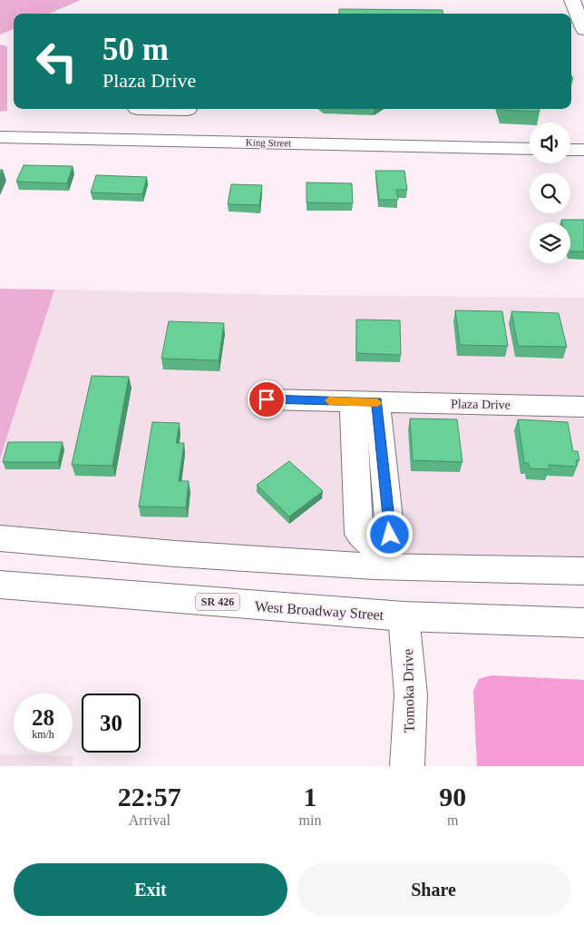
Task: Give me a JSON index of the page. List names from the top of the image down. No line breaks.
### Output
{"streets":{"street":["King Street","Plaza Drive","SR 426","West Broadway Street","Tomoka Drive"]},"crossings":[["West Broadway Street","Tomoka Drive"]],"page":{"turn":["50 m","Plaza Drive"],"speed":"28 km/h","limit":"30","eta":["22:57","Arrival","1","min","90","m"],"buttons":["Exit","Share"]}}
